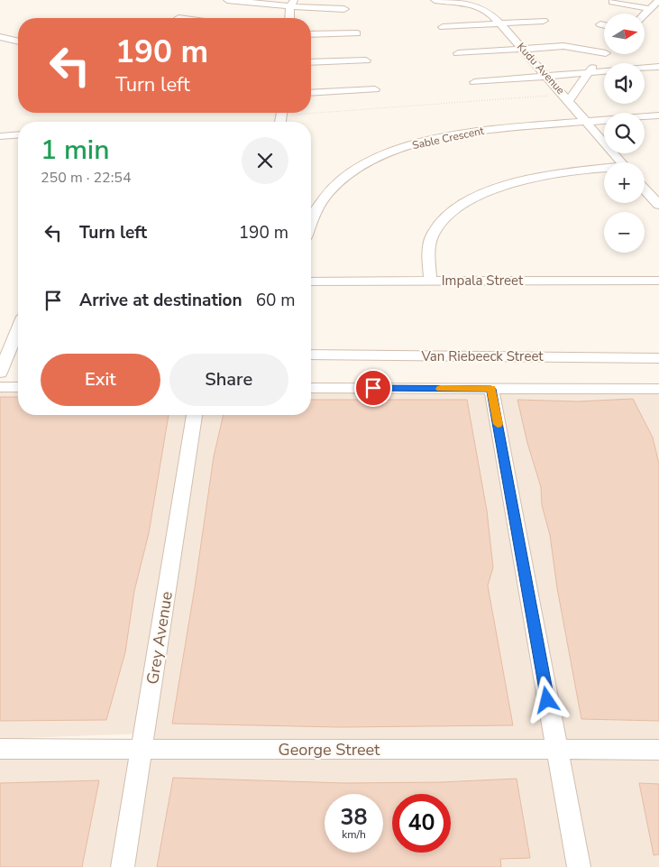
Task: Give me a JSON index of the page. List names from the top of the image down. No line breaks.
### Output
{"streets":{"street":["Kudu Avenue","Sable Crescent","Impala Street","Van Riebeeck Street","Grey Avenue","George Street"]},"crossings":[["Kudu Avenue","Sable Crescent"],["Grey Avenue","George Street"]],"north":"right","page":{"map_buttons":["+","−"],"turn":["190 m","Turn left"],"heading":["1 min","250 m · 22:54"],"list":[{"name":"Turn left","value":"190 m"},{"name":"Arrive at destination","value":"60 m"}],"buttons":["Exit","Share"],"speed":"38 km/h","limit":"40"}}
